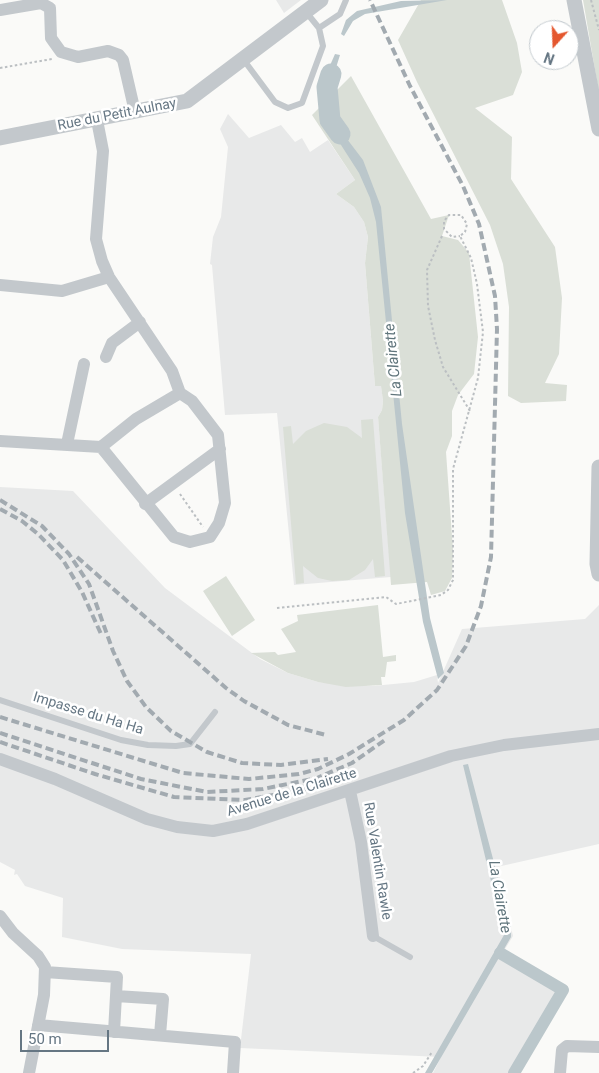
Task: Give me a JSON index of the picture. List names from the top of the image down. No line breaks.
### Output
{"streets":{"street":["Rue du Petit Aulnay","Avenue de la Clairette","Rue Valentin Rawle"],"lane":["Impasse du Ha Ha"]},"crossings":[["Avenue de la Clairette","Rue Valentin Rawle"]],"water":["La Clairette"],"scale_bar":"50 m","north":"bottom"}
